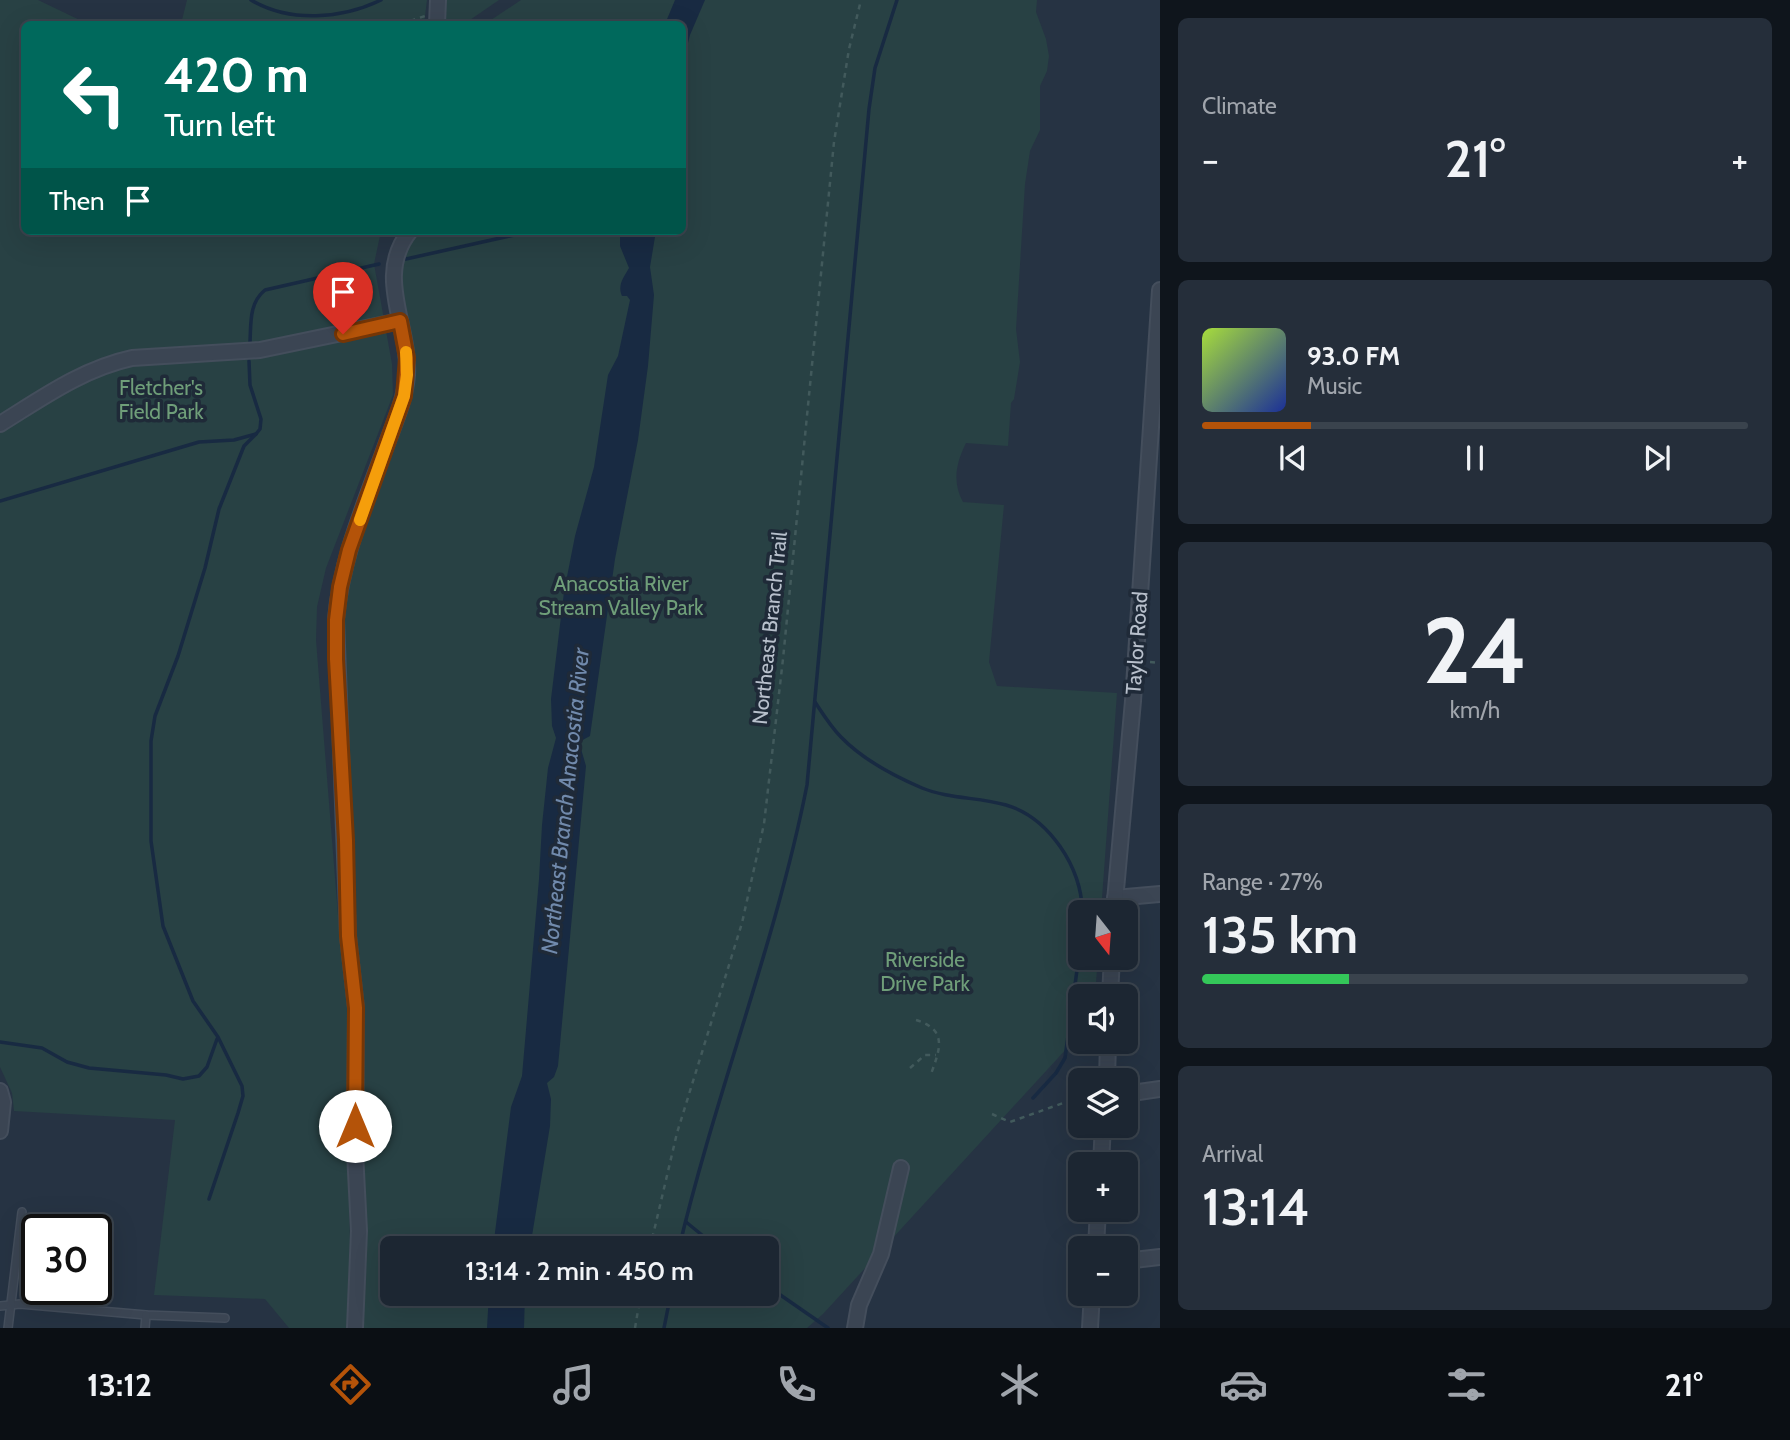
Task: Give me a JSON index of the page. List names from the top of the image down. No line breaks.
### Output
{"streets":{"street":["Taylor Road"],"path":["Northeast Branch Trail"]},"water":["Northeast Branch Anacostia River"],"parks":["Fletcher's Field Park","Anacostia River Stream Valley Park","Riverside Drive Park"],"north":"bottom","page":{"tile":["Climate",["24","km/h"],["Range · 27%","135 km"],["Arrival","13:14"]],"turn":["420 m","Turn left"],"heat":["−","21°","+"],"then":"Then","song":["93.0 FM","Music"],"map_buttons":["+","−"],"limit":"30","trip":"13:14 · 2 min · 450 m","tabs":["13:12","21°"]}}
